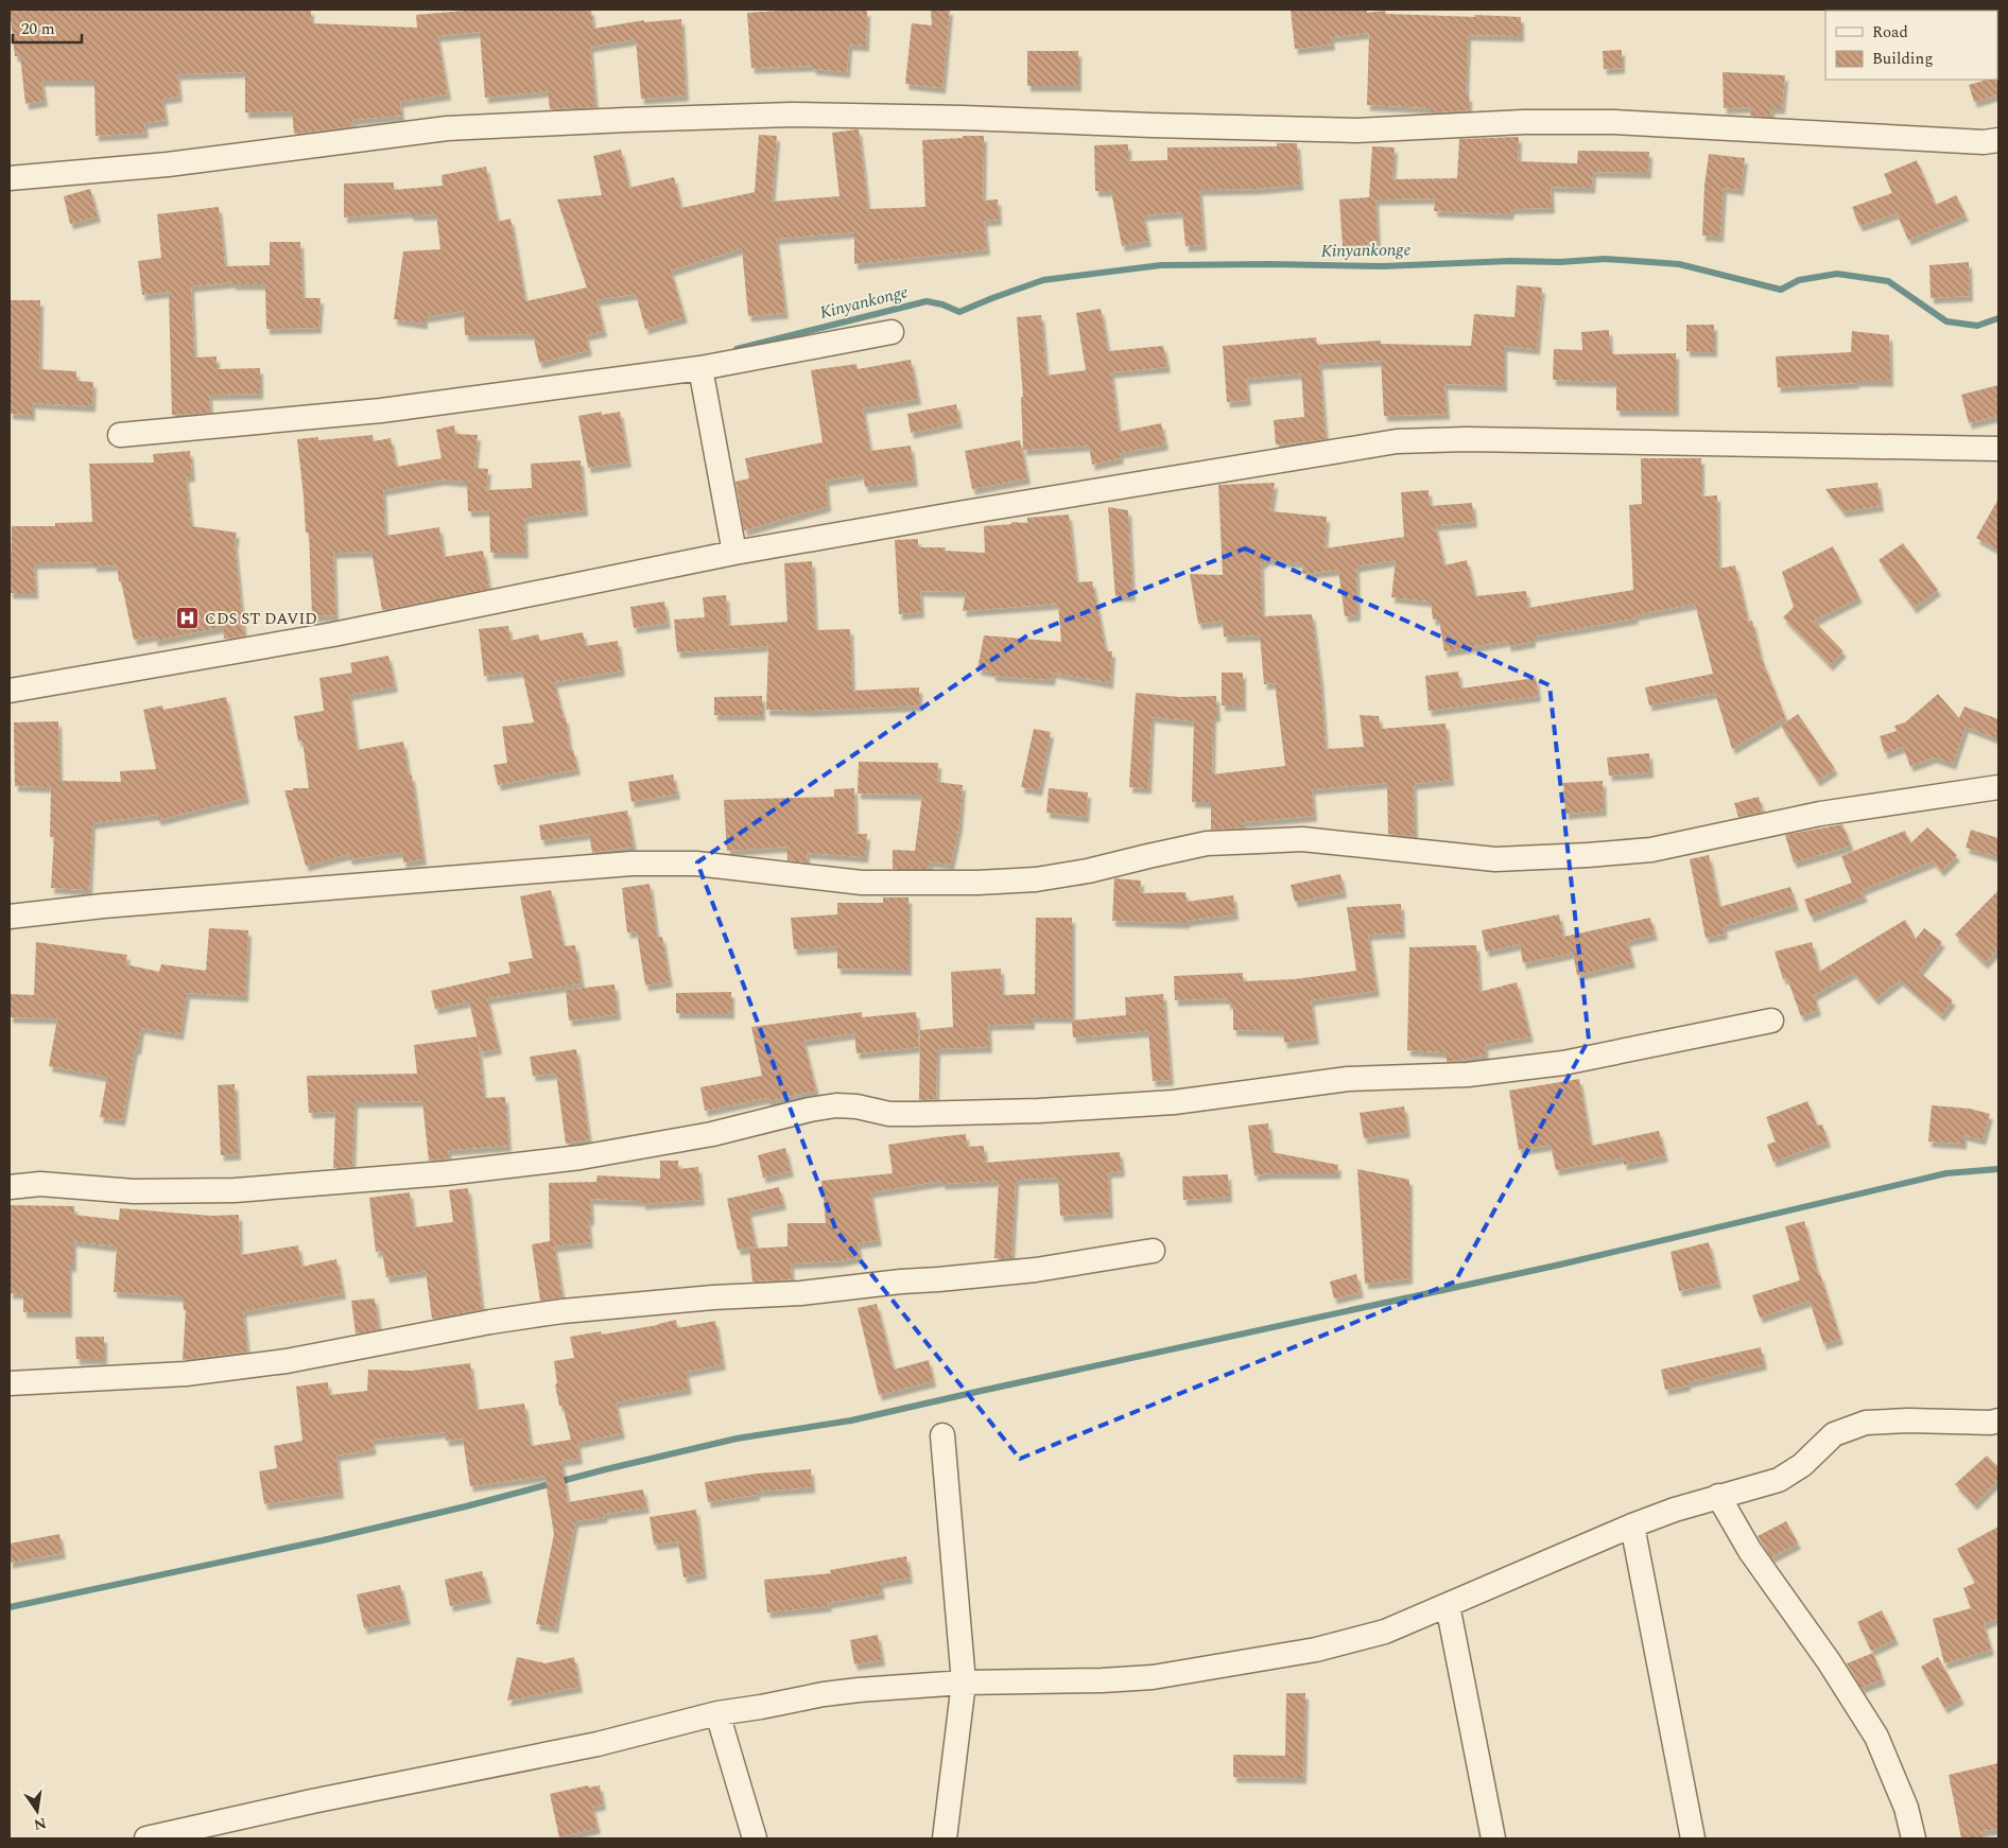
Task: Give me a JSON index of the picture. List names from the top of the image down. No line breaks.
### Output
{"water":["Kinyankonge"],"places":{"hospital":["CDS ST DAVID"]},"legend":["Road","Building"],"scale_bar":"20 m","north":"bottom"}
